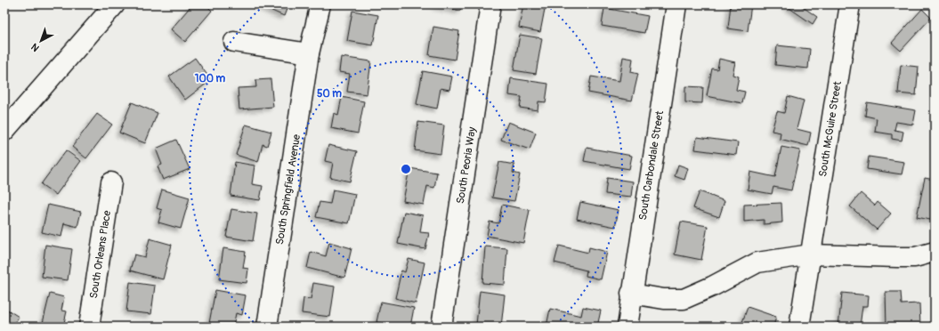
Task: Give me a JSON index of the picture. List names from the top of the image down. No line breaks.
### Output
{"streets":{"street":["South McGuire Street","South Peoria Way","South Carbondale Street","South Springfield Avenue","South Orleans Place"]},"north":"bottom left","rings":["100 m","50 m"]}
